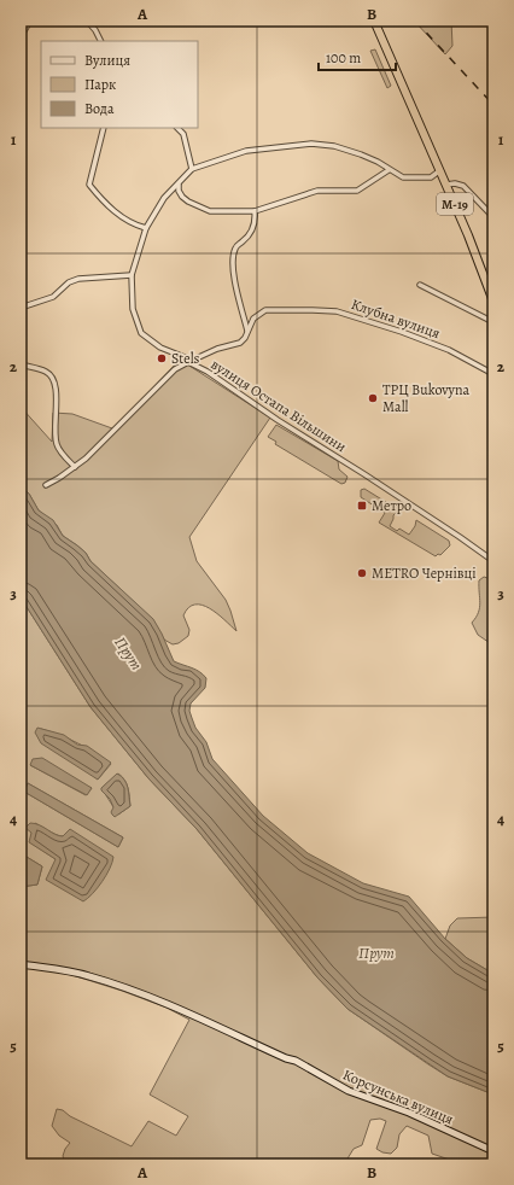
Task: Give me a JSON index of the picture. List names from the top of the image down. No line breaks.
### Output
{"streets":{"highway":["М-19"],"main road":["Корсунська вулиця"],"street":["Клубна вулиця","вулиця Остапа Вільшини"]},"crossings":[["Клубна вулиця","вулиця Остапа Вільшини"]],"water":["Прут"],"places":{"other":["Stels","ТРЦ Bukovyna Mall","METRO Чернівці"],"transit":["Метро"]},"legend":["Вулиця","Парк","Вода"],"scale_bar":"100 m","grid":{"columns":["A","B"],"rows":["1","2","3","4","5"]}}
